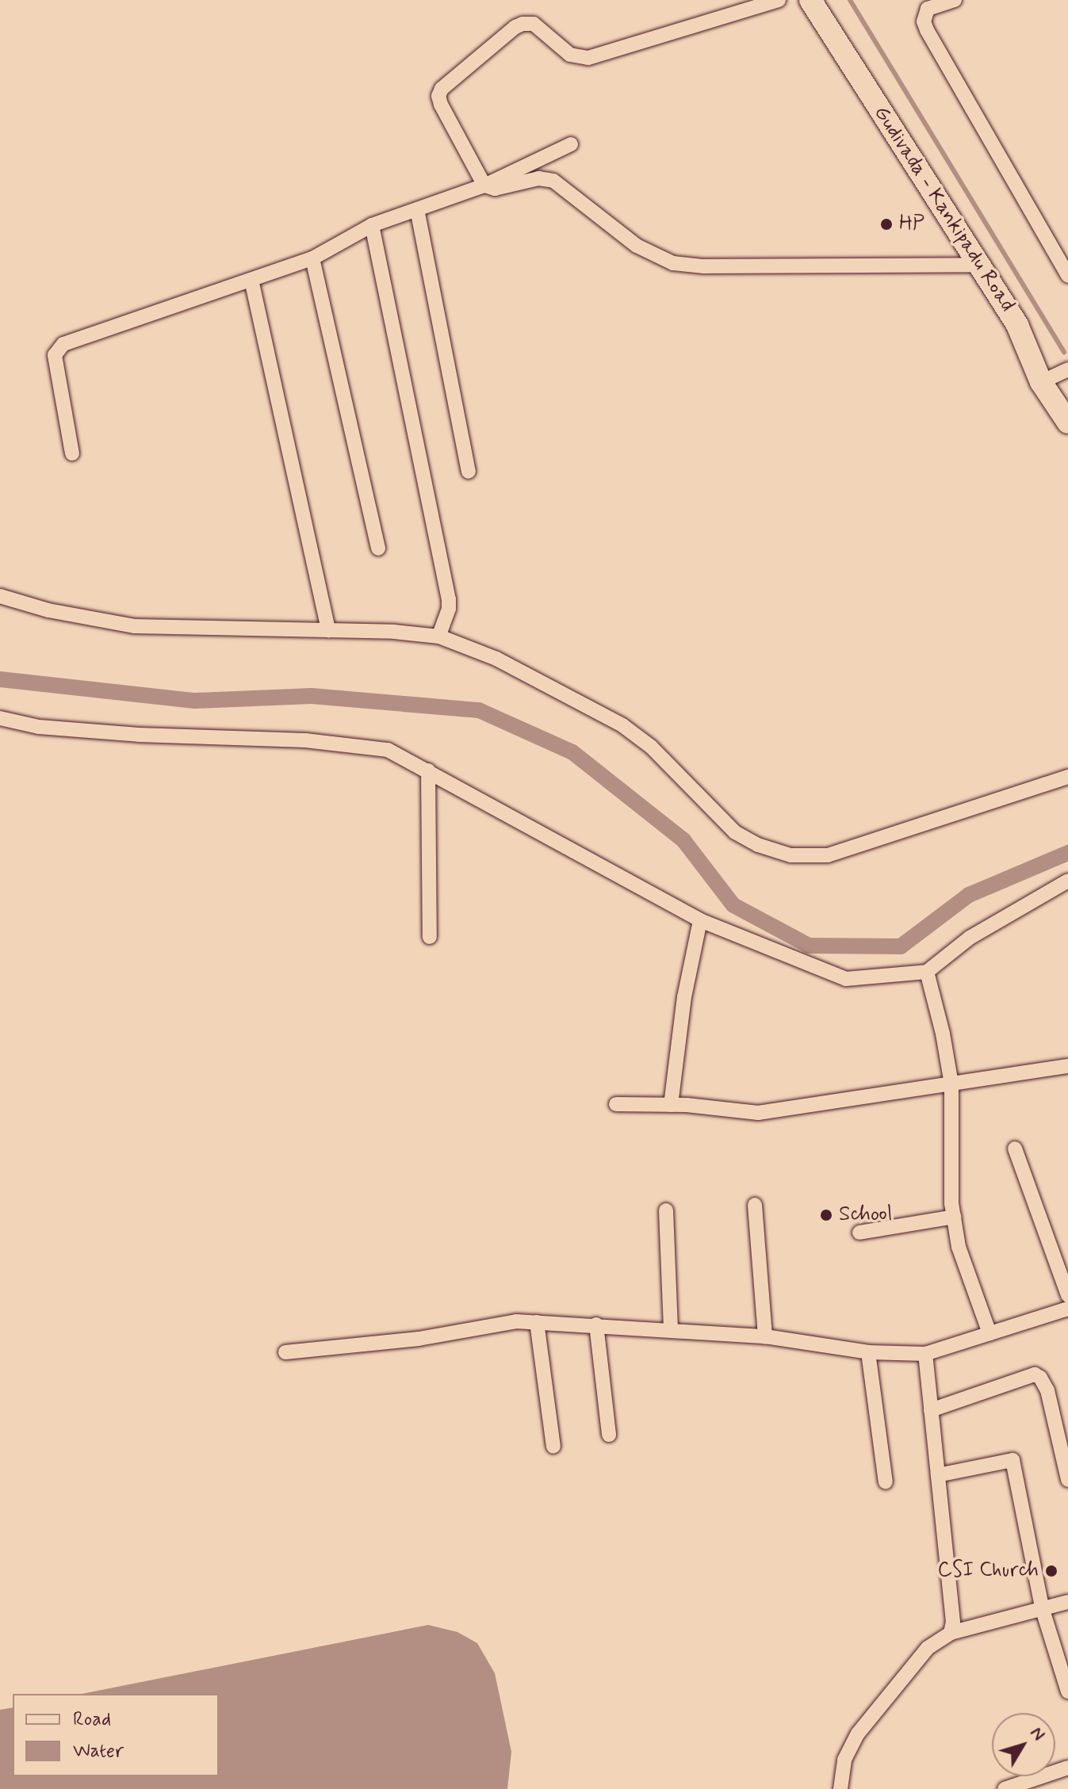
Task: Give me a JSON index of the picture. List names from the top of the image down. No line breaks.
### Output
{"streets":{"main road":["Gudivada - Kankipadu Road"]},"places":["HP","School","CSI Church"],"legend":["Road","Water"],"north":"top right"}
